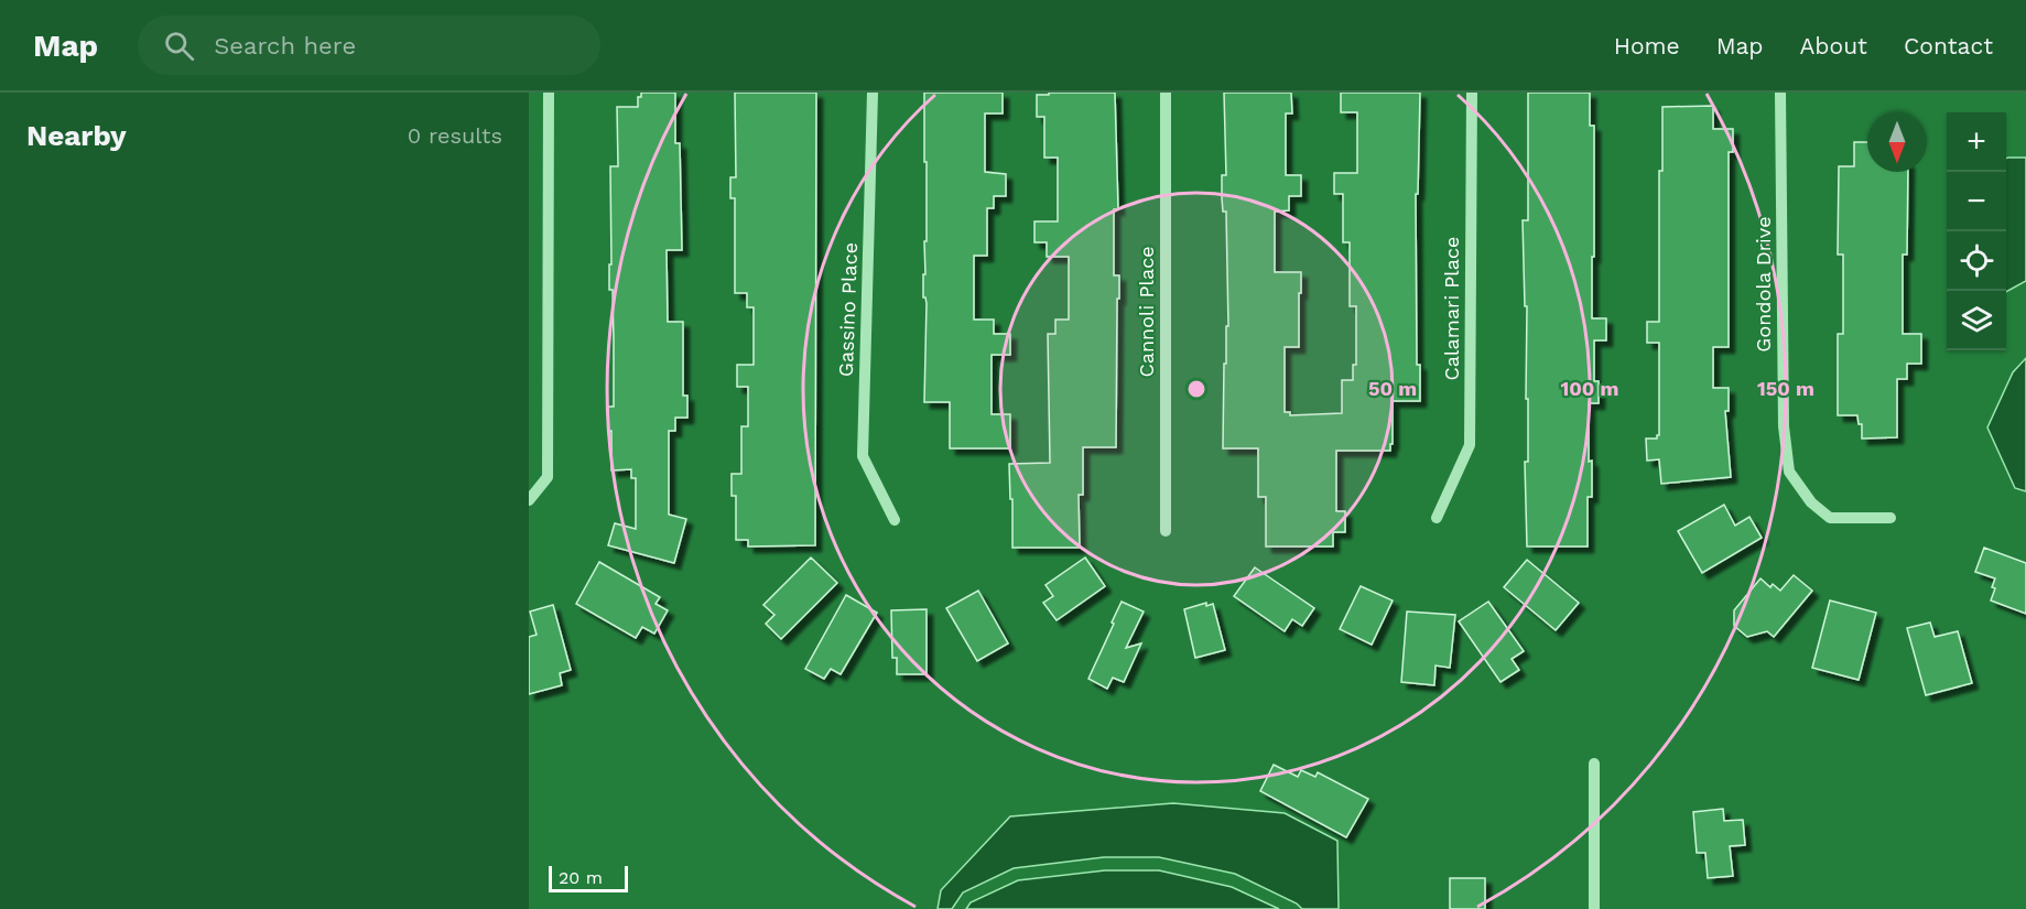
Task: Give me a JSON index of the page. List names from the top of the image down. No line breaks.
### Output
{"streets":{"street":["Gondola Drive","Calamari Place","Gassino Place","Cannoli Place"]},"scale_bar":"20 m","north":"bottom","page":{"header":"Map","search":"Search here","nav":["Home","Map","About","Contact"],"heading":["Nearby","0 results"],"map_buttons":["+","−"],"scale":"20 m"},"rings":["50 m","100 m","150 m"]}
